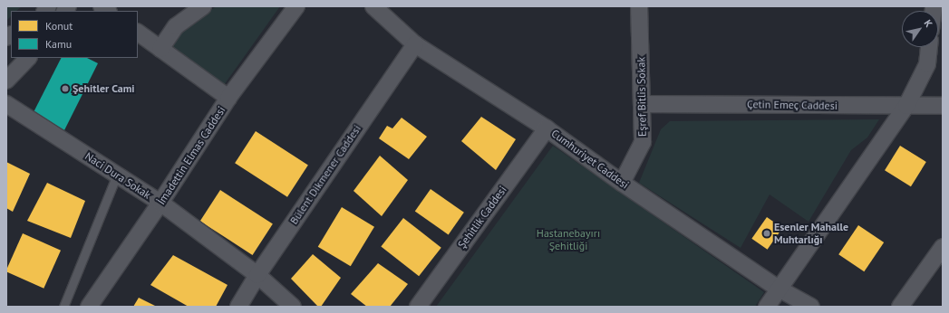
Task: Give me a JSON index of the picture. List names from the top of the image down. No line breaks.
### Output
{"streets":{"street":["Eşref Bitlis Sokak","Çetin Emeç Caddesi","İmadettin Elmas Caddesi","Cumhuriyet Caddesi","Bülent Dikmener Caddesi","Naci Dura Sokak","Şehitlik Caddesi"]},"crossings":[["Eşref Bitlis Sokak","Çetin Emeç Caddesi"],["Eşref Bitlis Sokak","Cumhuriyet Caddesi"],["İmadettin Elmas Caddesi","Naci Dura Sokak"],["Cumhuriyet Caddesi","Bülent Dikmener Caddesi"],["Cumhuriyet Caddesi","Şehitlik Caddesi"],["Bülent Dikmener Caddesi","Naci Dura Sokak"]],"parks":["Hastanebayırı Şehitliği"],"places":["Şehitler Cami","Esenler Mahalle Muhtarlığı"],"legend":["Konut","Kamu"],"north":"top right"}
